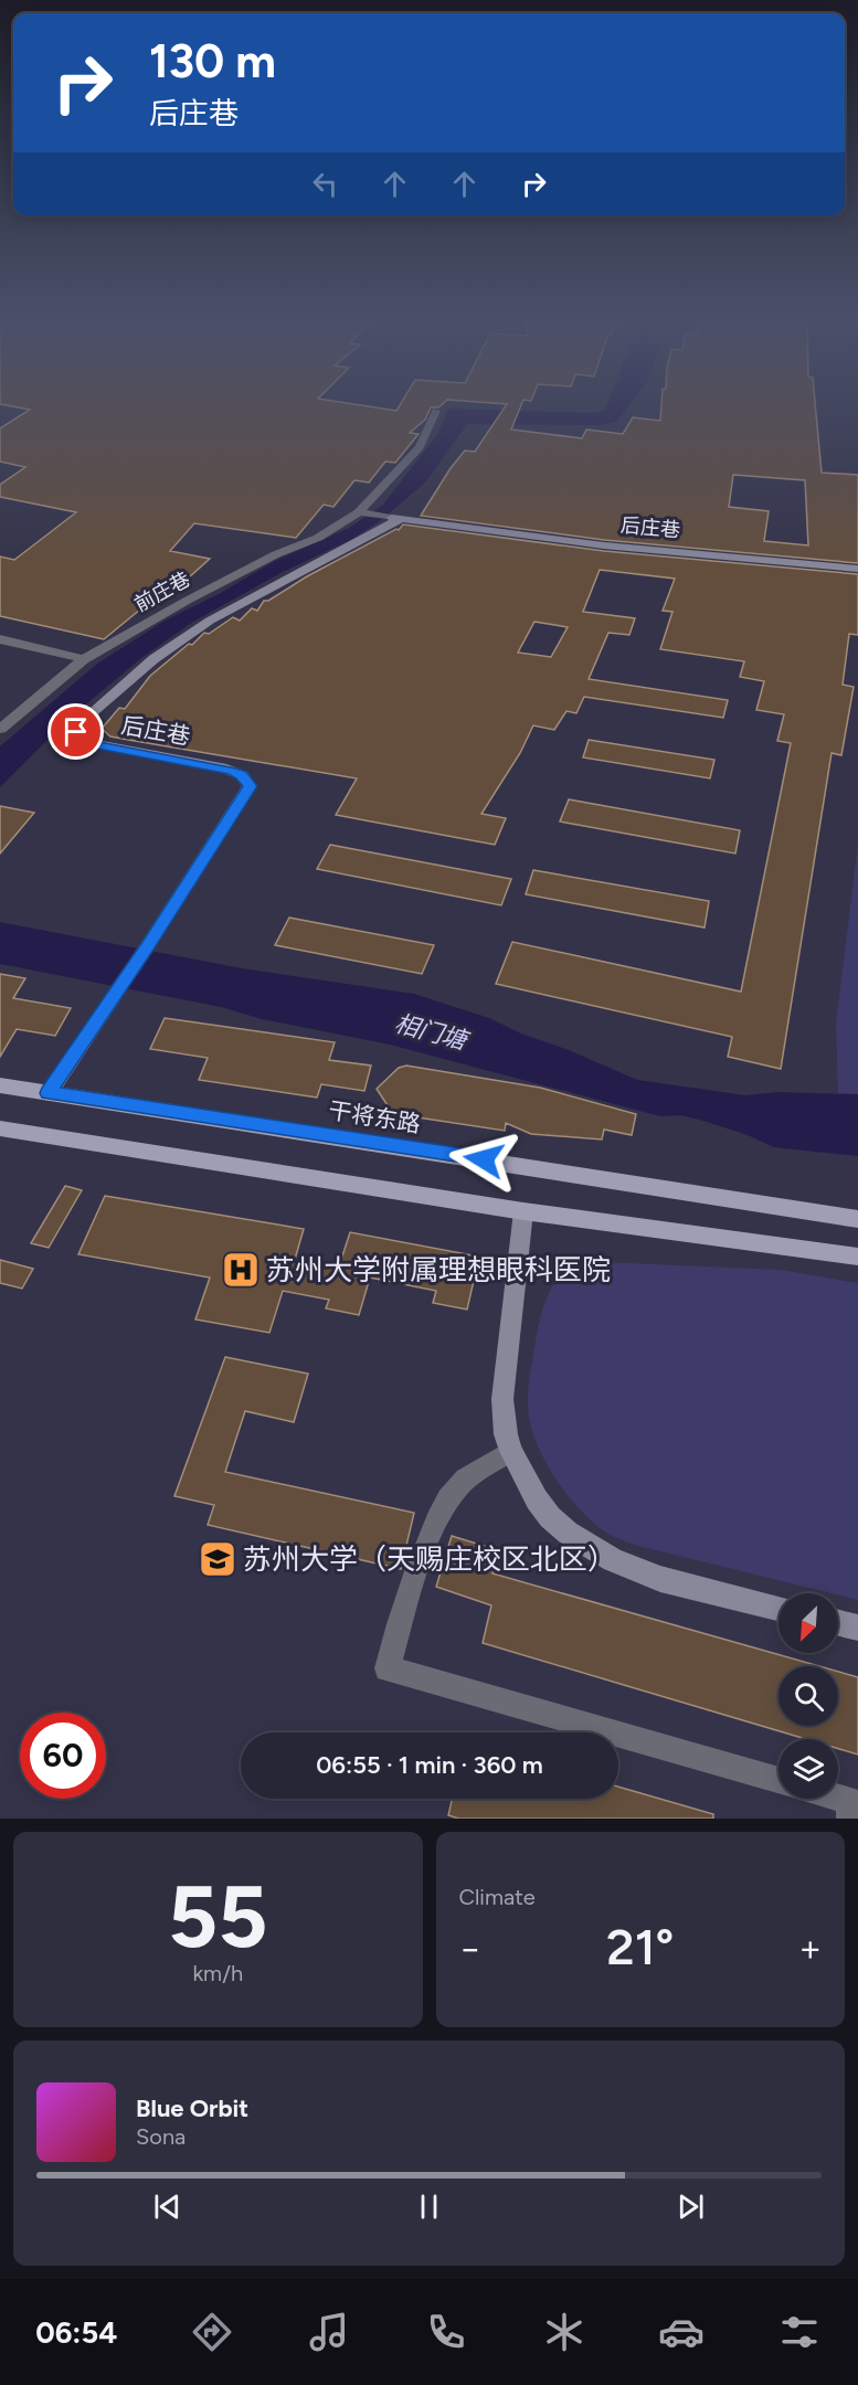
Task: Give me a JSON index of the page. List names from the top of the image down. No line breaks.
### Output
{"streets":{"main road":["干将东路"],"street":["后庄巷","前庄巷"]},"crossings":[["后庄巷","前庄巷"],["后庄巷","干将东路"]],"water":["相门塘"],"places":{"hospital":["苏州大学附属理想眼科医院"],"school or university":["苏州大学（天赐庄校区北区）"]},"north":"bottom left","page":{"turn":["130 m","后庄巷"],"limit":"60","trip":"06:55 · 1 min · 360 m","tile":[["55","km/h"],"Climate"],"heat":["−","21°","+"],"song":["Blue Orbit","Sona"],"tabs":"06:54"}}
